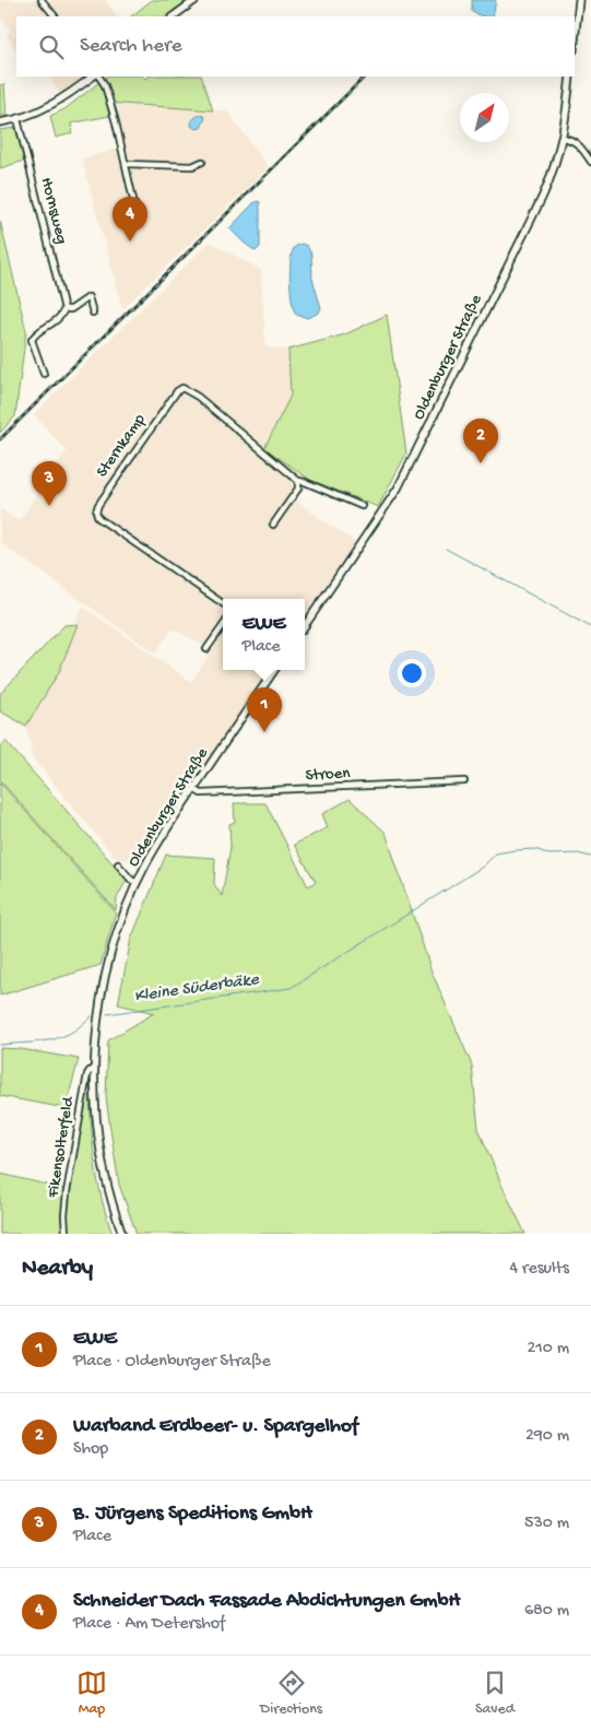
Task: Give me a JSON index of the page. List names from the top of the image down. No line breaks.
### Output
{"streets":{"main road":["Oldenburger Straße"],"street":["Hornsweg","Sternkamp","Stroen","Fikensolterfeld"]},"crossings":[["Oldenburger Straße","Stroen"],["Oldenburger Straße","Fikensolterfeld"]],"water":["Kleine Süderbäke"],"north":"top right","page":{"search":"Search here","pins":["4","2","3","1"],"popup":["EWE","Place"],"heading":["Nearby","4 results"],"list":[{"mark":"1","name":"EWE","note":"Place · Oldenburger Straße","value":"210 m"},{"mark":"2","name":"Warband Erdbeer- u. Spargelhof","note":"Shop","value":"290 m"},{"mark":"3","name":"B. Jürgens Speditions GmbH","note":"Place","value":"530 m"},{"mark":"4","name":"Schneider Dach Fassade Abdichtungen GmbH","note":"Place · Am Detershof","value":"680 m"}],"nav":["Map","Directions","Saved"]}}
